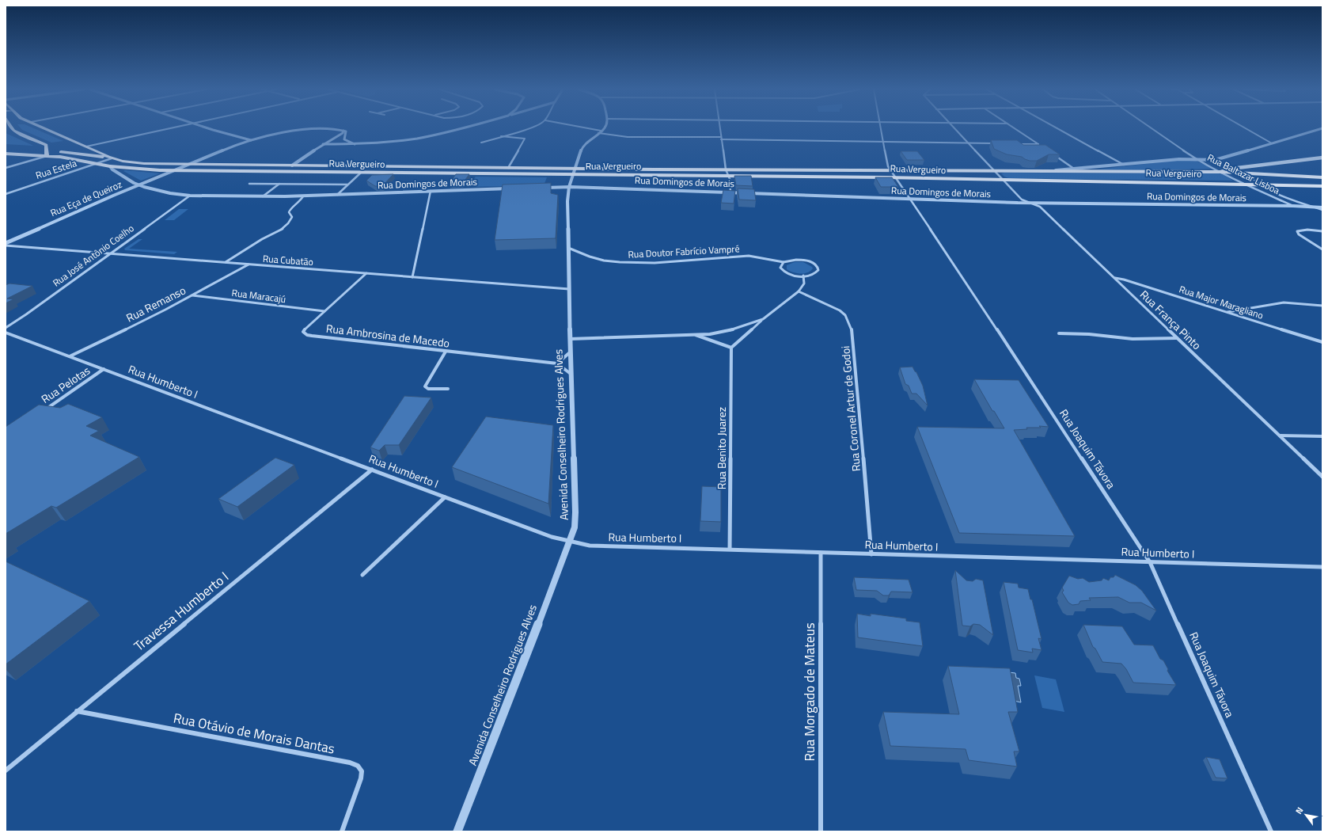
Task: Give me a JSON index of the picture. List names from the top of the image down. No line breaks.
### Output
{"streets":{"main road":["Rua Vergueiro"],"street":["Rua Estela","Rua Baltazar Lisboa","Rua Domingos de Morais","Rua Eça de Queiroz","Rua Doutor Fabrício Vampré","Rua José Antônio Coelho","Rua Cubatão","Rua Maracajú","Rua Major Maragliano","Rua Remanso","Rua França Pinto","Rua Ambrosina de Macedo","Rua Humberto I","Rua Pelotas","Rua Coronel Artur de Godoi","Avenida Conselheiro Rodrigues Alves","Rua Benito Juarez","Rua Joaquim Távora","Travessa Humberto I","Rua Morgado de Mateus","Rua Otávio de Morais Dantas"]},"crossings":[["Rua Vergueiro","Rua Estela"],["Rua Vergueiro","Rua Baltazar Lisboa"],["Rua Vergueiro","Rua Domingos de Morais"],["Rua Vergueiro","Rua Eça de Queiroz"],["Rua Vergueiro","Rua França Pinto"],["Rua Vergueiro","Avenida Conselheiro Rodrigues Alves"],["Rua Vergueiro","Rua Joaquim Távora"],["Rua Baltazar Lisboa","Rua Domingos de Morais"],["Rua Domingos de Morais","Rua Eça de Queiroz"],["Rua Domingos de Morais","Rua José Antônio Coelho"],["Rua Domingos de Morais","Rua França Pinto"],["Rua Domingos de Morais","Avenida Conselheiro Rodrigues Alves"],["Rua Domingos de Morais","Rua Joaquim Távora"],["Rua Doutor Fabrício Vampré","Avenida Conselheiro Rodrigues Alves"],["Rua José Antônio Coelho","Rua Cubatão"],["Rua Cubatão","Rua Remanso"],["Rua Cubatão","Rua Ambrosina de Macedo"],["Rua Cubatão","Avenida Conselheiro Rodrigues Alves"],["Rua Maracajú","Rua Remanso"],["Rua Maracajú","Rua Ambrosina de Macedo"],["Rua Major Maragliano","Rua França Pinto"],["Rua Remanso","Rua Humberto I"],["Rua Humberto I","Rua Pelotas"],["Rua Humberto I","Rua Coronel Artur de Godoi"],["Rua Humberto I","Avenida Conselheiro Rodrigues Alves"],["Rua Humberto I","Rua Benito Juarez"],["Rua Humberto I","Rua Joaquim Távora"],["Rua Humberto I","Travessa Humberto I"],["Rua Humberto I","Rua Morgado de Mateus"],["Travessa Humberto I","Rua Otávio de Morais Dantas"]],"north":"top left"}
